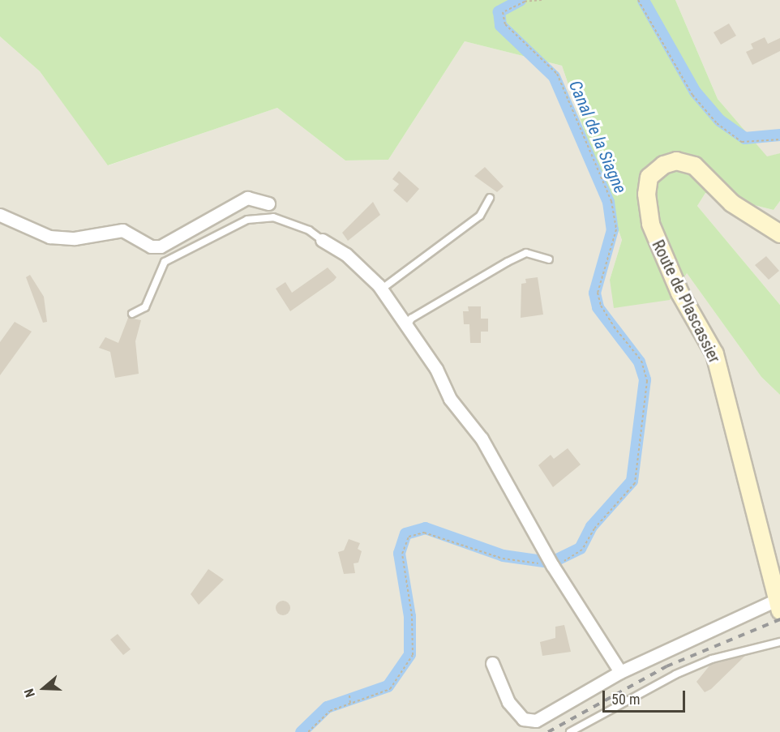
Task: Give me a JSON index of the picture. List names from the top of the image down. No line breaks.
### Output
{"streets":{"street":["Route de Plascassier"]},"water":["Canal de la Siagne"],"scale_bar":"50 m","north":"left"}
